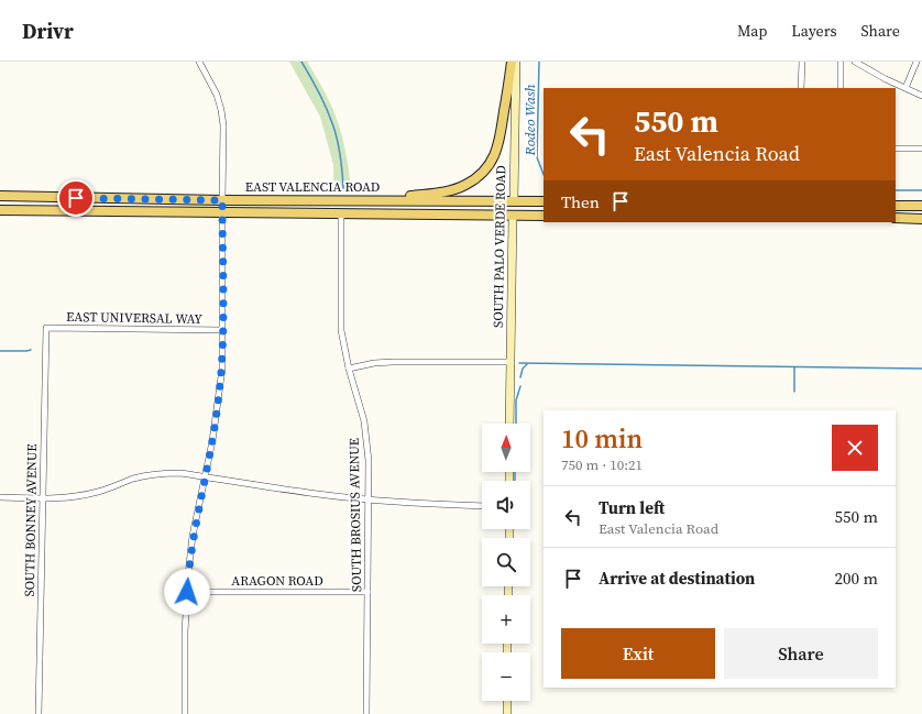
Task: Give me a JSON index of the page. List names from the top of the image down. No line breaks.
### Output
{"streets":{"main road":["EAST VALENCIA ROAD","SOUTH PALO VERDE ROAD"],"street":["EAST UNIVERSAL WAY","SOUTH BROSIUS AVENUE","SOUTH BONNEY AVENUE","ARAGON ROAD"]},"crossings":[["EAST VALENCIA ROAD","SOUTH PALO VERDE ROAD"],["EAST VALENCIA ROAD","SOUTH BROSIUS AVENUE"],["EAST UNIVERSAL WAY","SOUTH BONNEY AVENUE"],["SOUTH BROSIUS AVENUE","ARAGON ROAD"]],"water":["Rodeo Wash"],"north":"top","page":{"header":"Drivr","nav":["Map","Layers","Share"],"turn":["550 m","East Valencia Road"],"then":"Then","heading":["10 min","750 m · 10:21"],"map_buttons":["+","−"],"list":[{"name":"Turn left","note":"East Valencia Road","value":"550 m"},{"name":"Arrive at destination","value":"200 m"}],"buttons":["Exit","Share"]}}
